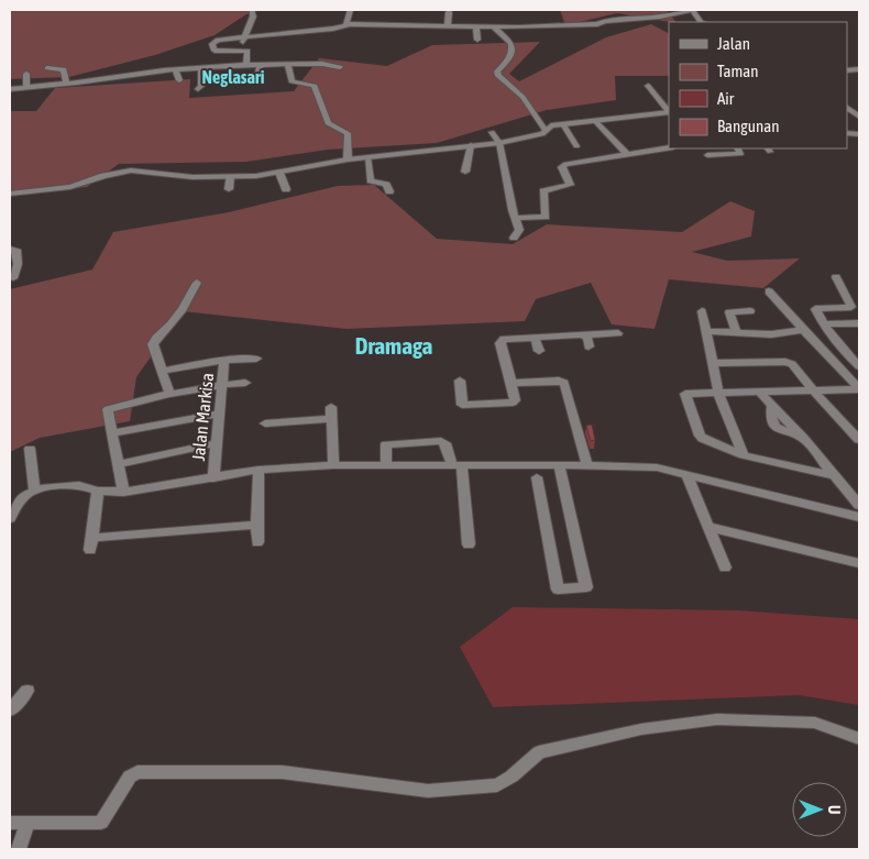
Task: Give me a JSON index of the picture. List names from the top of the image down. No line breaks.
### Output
{"streets":{"street":["Jalan Markisa"]},"districts":["Neglasari","Dramaga"],"legend":["Jalan","Taman","Air","Bangunan"],"north":"right"}
